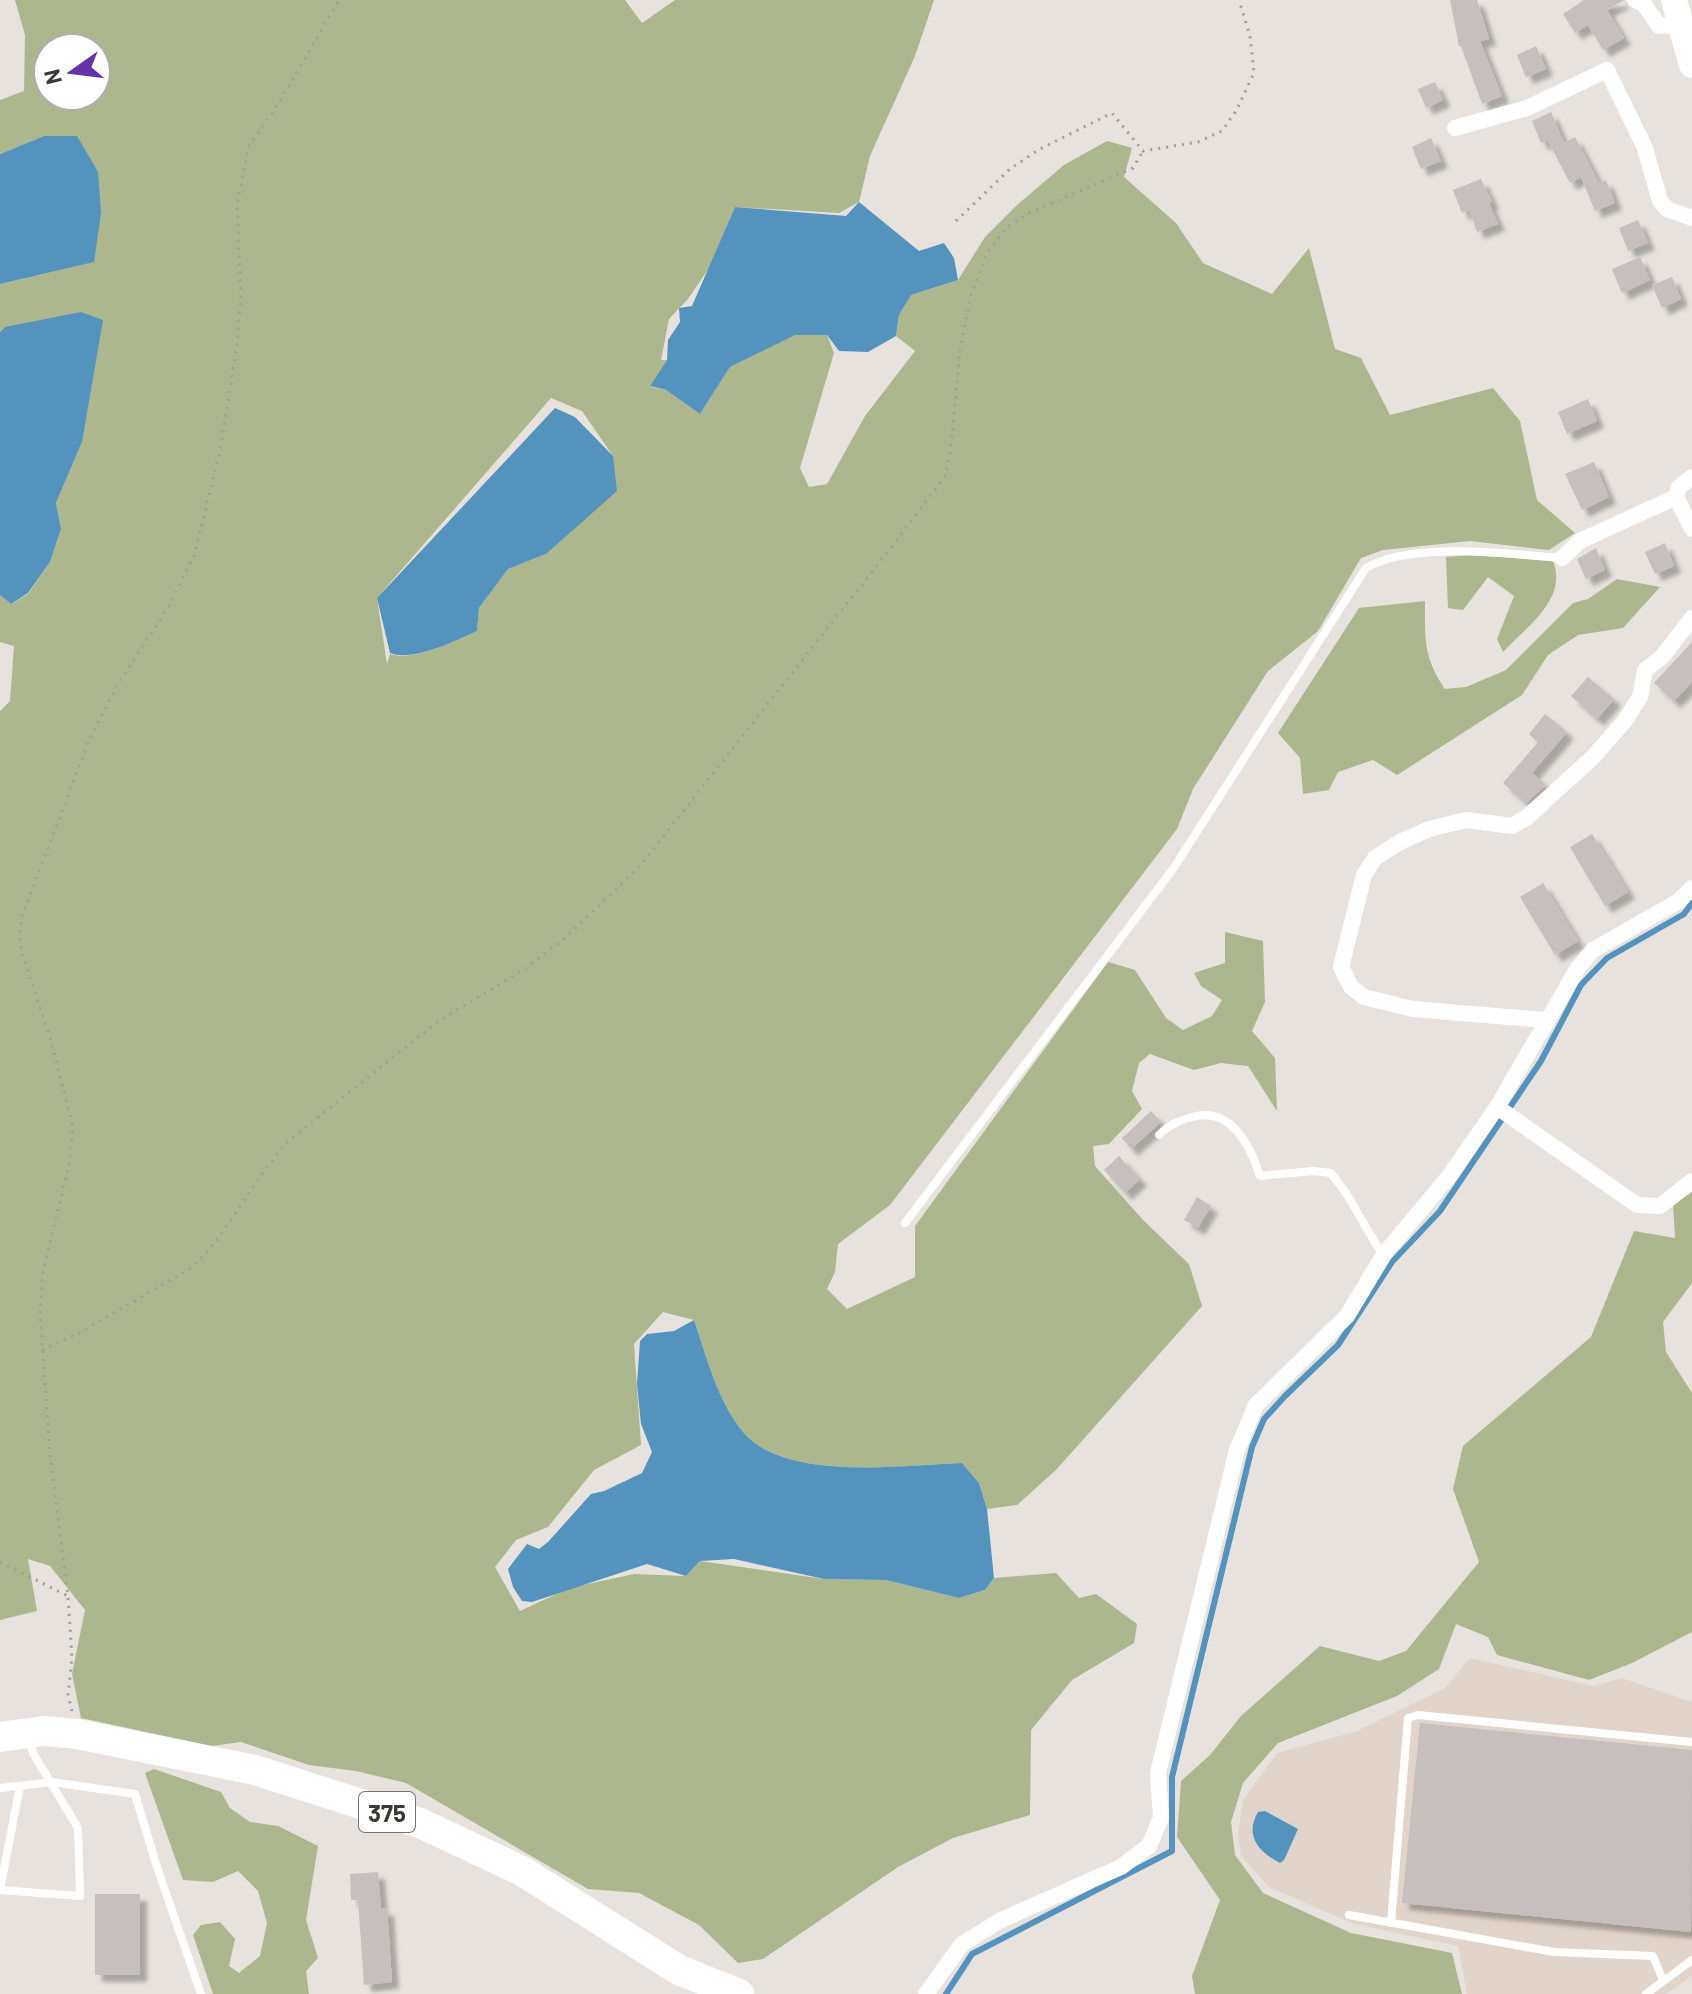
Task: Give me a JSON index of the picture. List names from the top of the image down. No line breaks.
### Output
{"streets":{"highway":["375"]},"north":"left"}
